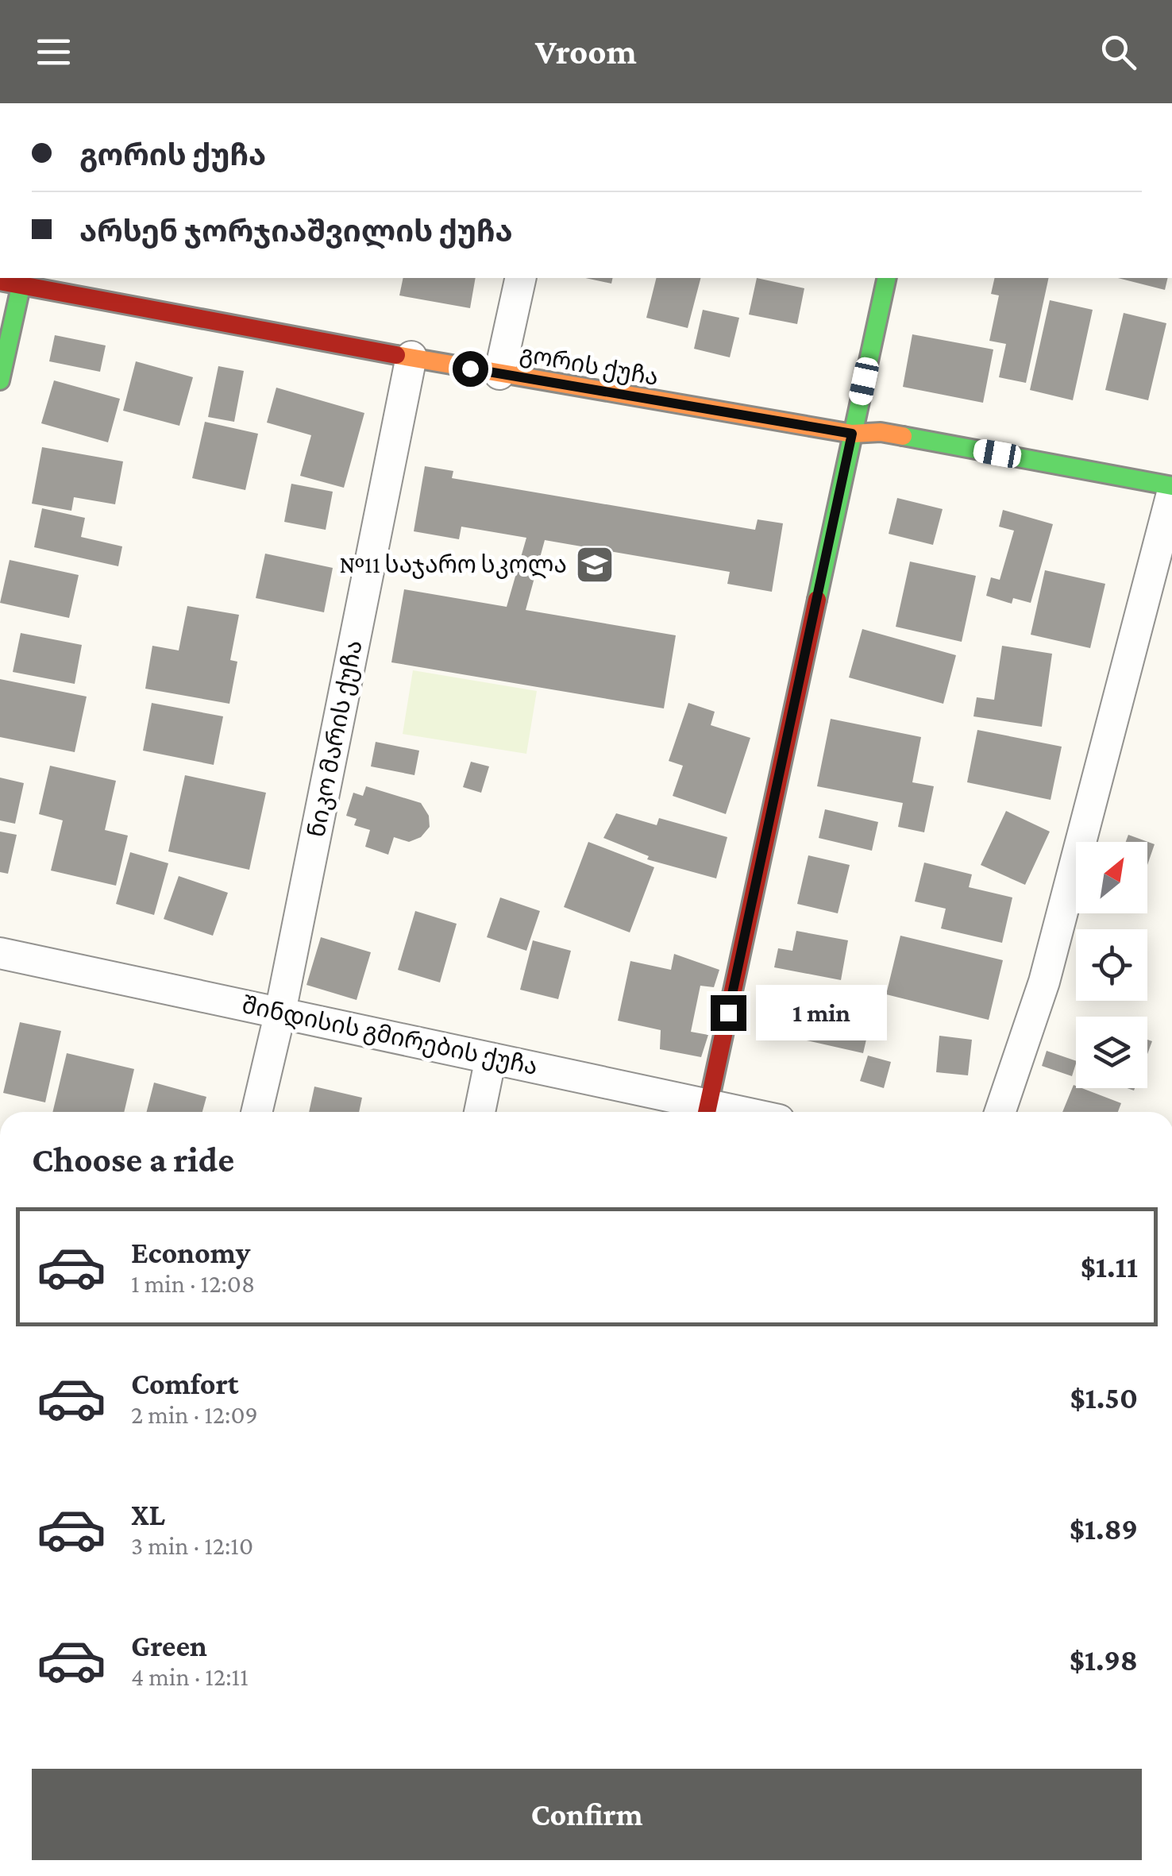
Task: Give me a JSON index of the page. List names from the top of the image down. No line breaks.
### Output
{"streets":{"street":["გორის ქუჩა","ნიკო მარის ქუჩა","შინდისის გმირების ქუჩა"]},"crossings":[["გორის ქუჩა","ნიკო მარის ქუჩა"],["ნიკო მარის ქუჩა","შინდისის გმირების ქუჩა"]],"places":{"school or university":["№11 საჯარო სკოლა"]},"north":"top right","page":{"header":"Vroom","banner":["გორის ქუჩა","არსენ ჯორჯიაშვილის ქუჩა"],"bubble":"1 min","heading":"Choose a ride","list":[{"name":"Economy","note":"1 min · 12:08","value":"$1.11"},{"name":"Comfort","note":"2 min · 12:09","value":"$1.50"},{"name":"XL","note":"3 min · 12:10","value":"$1.89"},{"name":"Green","note":"4 min · 12:11","value":"$1.98"}],"buttons":"Confirm"}}
